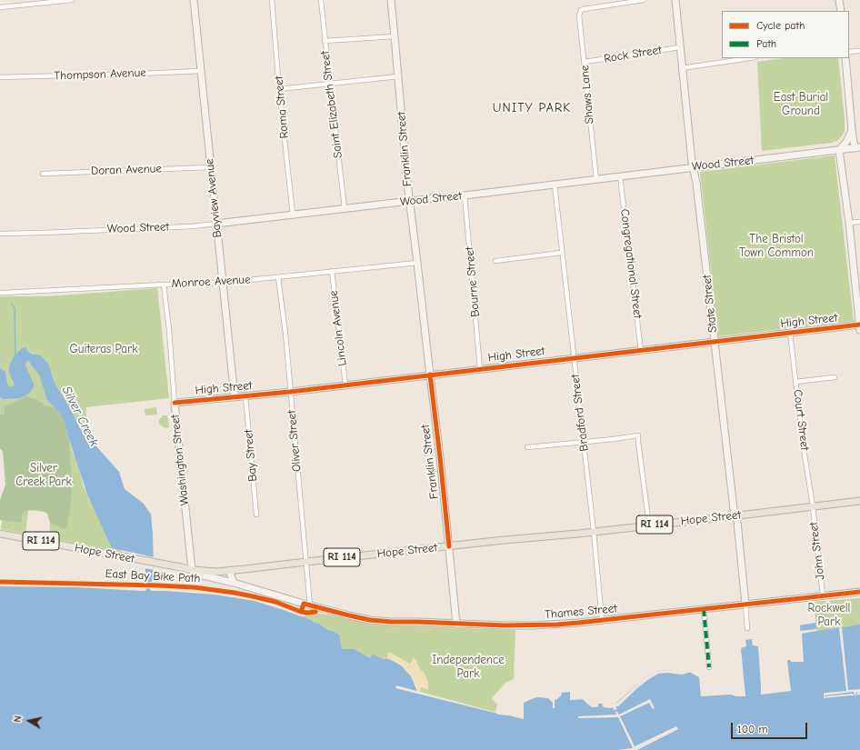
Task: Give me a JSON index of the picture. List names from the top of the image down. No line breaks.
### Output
{"streets":{"main road":["Hope Street","RI 114"],"street":["Rock Street","Thompson Avenue","Shaws Lane","Saint Elizabeth Street","Roma Street","Franklin Street","Wood Street","Doran Avenue","Bayview Avenue","Congregational Street","Monroe Avenue","Bourne Street","State Street","High Street","Lincoln Avenue","Bradford Street","Court Street","Oliver Street","Bay Street","Washington Street","John Street","Thames Street"],"cycle path":["East Bay Bike Path"]},"crossings":[["Rock Street","Shaws Lane"],["Rock Street","State Street"],["Thompson Avenue","Bayview Avenue"],["Shaws Lane","Wood Street"],["Saint Elizabeth Street","Wood Street"],["Roma Street","Wood Street"],["Franklin Street","Wood Street"],["Franklin Street","Monroe Avenue"],["Franklin Street","High Street"],["Franklin Street","Hope Street"],["Franklin Street","Thames Street"],["Wood Street","Bayview Avenue"],["Wood Street","Congregational Street"],["Wood Street","Bourne Street"],["Wood Street","State Street"],["Wood Street","Bradford Street"],["Doran Avenue","Bayview Avenue"],["Bayview Avenue","Monroe Avenue"],["Bayview Avenue","High Street"],["Congregational Street","High Street"],["Monroe Avenue","Lincoln Avenue"],["Monroe Avenue","Oliver Street"],["Monroe Avenue","Washington Street"],["Bourne Street","High Street"],["State Street","High Street"],["State Street","Hope Street"],["State Street","Thames Street"],["High Street","Lincoln Avenue"],["High Street","Bradford Street"],["High Street","Court Street"],["High Street","Oliver Street"],["High Street","Bay Street"],["High Street","Washington Street"],["Bradford Street","Hope Street"],["Bradford Street","Thames Street"],["Court Street","Hope Street"],["Court Street","John Street"],["Oliver Street","Hope Street"],["Oliver Street","Thames Street"],["Washington Street","Hope Street"],["Washington Street","Thames Street"],["Hope Street","John Street"],["Hope Street","Thames Street"],["John Street","Thames Street"]],"districts":["UNITY PARK"],"water":["Silver Creek"],"parks":["East Burial Ground","The Bristol Town Common","Guiteras Park","Silver Creek Park","Rockwell Park","Independence Park"],"legend":["Cycle path","Path"],"scale_bar":"100 m","north":"left"}
